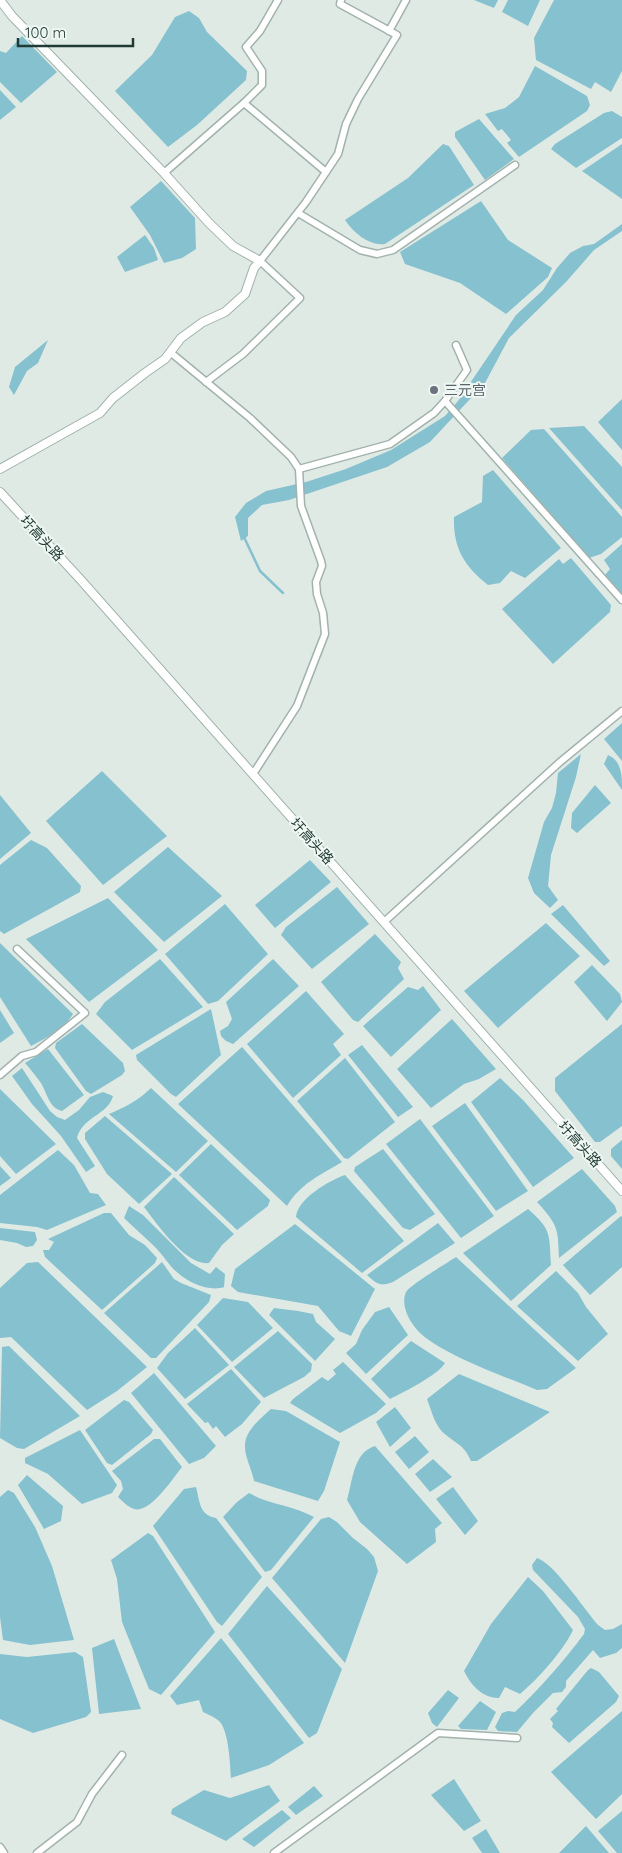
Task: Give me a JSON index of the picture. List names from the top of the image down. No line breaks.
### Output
{"streets":{"street":["圩高头路"]},"places":["三元宫"],"scale_bar":"100 m"}
